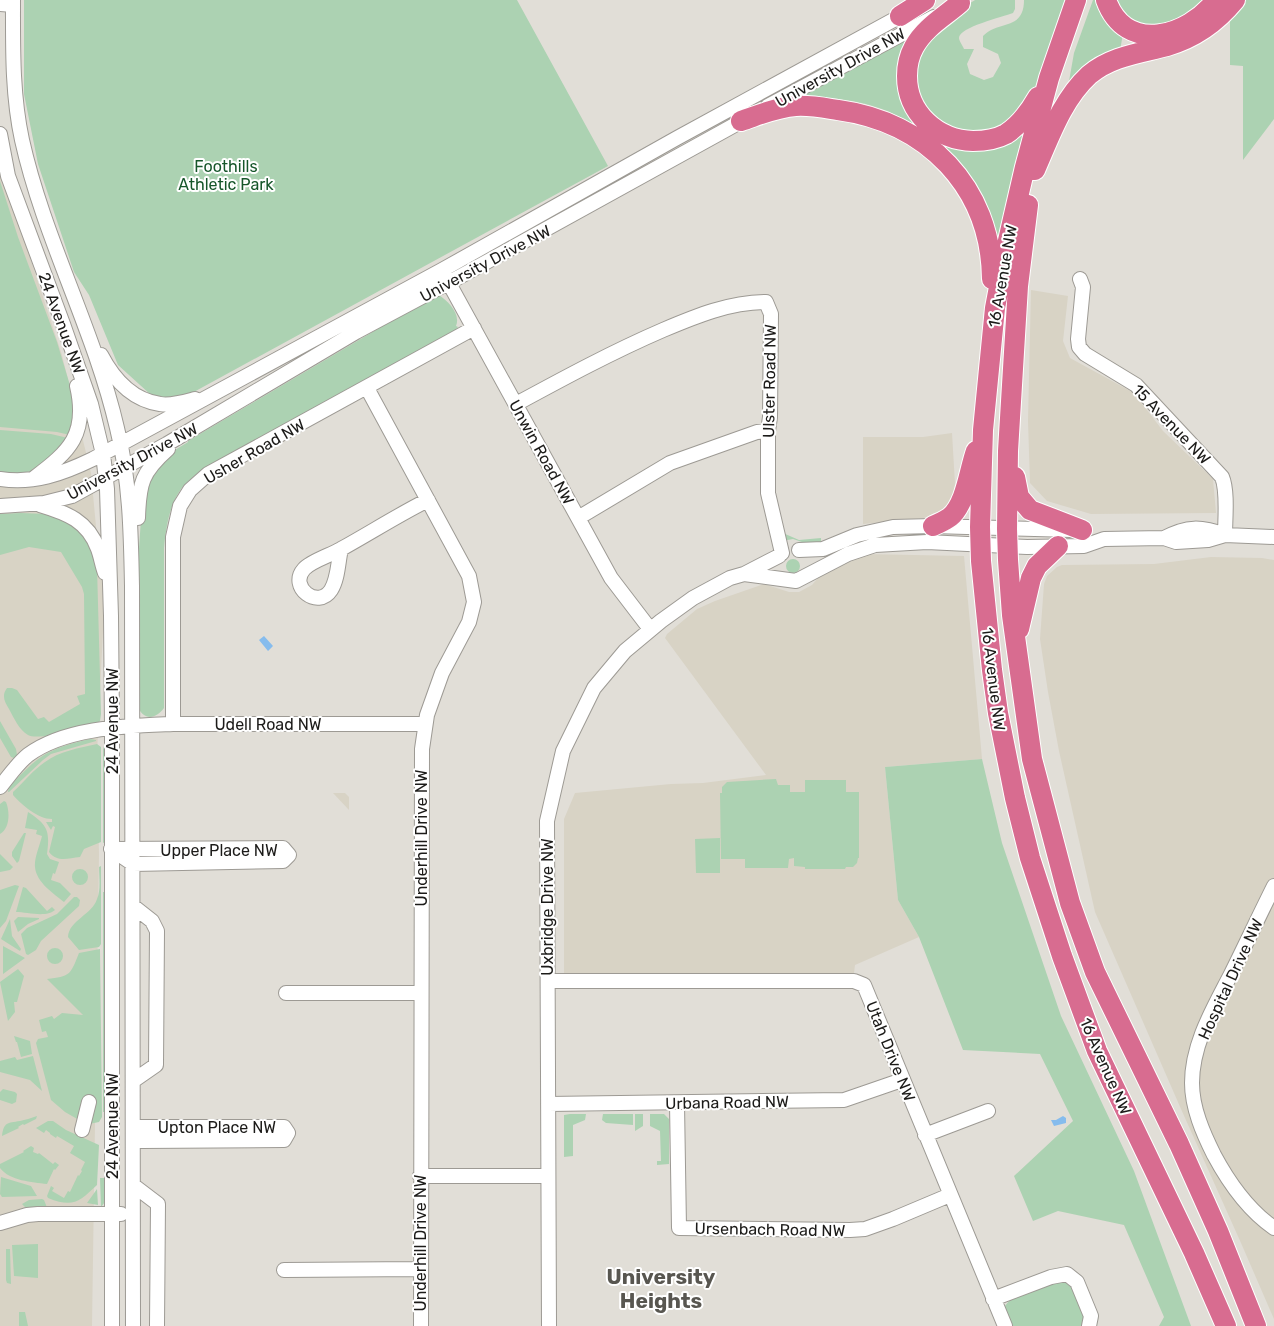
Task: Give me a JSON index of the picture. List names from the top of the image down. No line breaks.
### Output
{"streets":{"highway":["16 Avenue NW"],"street":["University Drive NW","24 Avenue NW","Ulster Road NW","15 Avenue NW","Usher Road NW","Unwin Road NW","Udell Road NW","Underhill Drive NW","Upper Place NW","Uxbridge Drive NW","Hospital Drive NW","Utah Drive NW","Urbana Road NW","Upton Place NW","Ursenbach Road NW"]},"crossings":[["University Drive NW","24 Avenue NW"],["University Drive NW","Unwin Road NW"],["24 Avenue NW","Udell Road NW"],["24 Avenue NW","Upper Place NW"],["24 Avenue NW","Upton Place NW"],["Ulster Road NW","Unwin Road NW"],["Ulster Road NW","Uxbridge Drive NW"],["Usher Road NW","Unwin Road NW"],["Usher Road NW","Udell Road NW"],["Usher Road NW","Underhill Drive NW"],["Unwin Road NW","Uxbridge Drive NW"],["Udell Road NW","Underhill Drive NW"],["Uxbridge Drive NW","Utah Drive NW"],["Uxbridge Drive NW","Urbana Road NW"],["Utah Drive NW","Urbana Road NW"],["Utah Drive NW","Ursenbach Road NW"],["Urbana Road NW","Ursenbach Road NW"]],"districts":["University Heights"],"parks":["Foothills Athletic Park"]}
